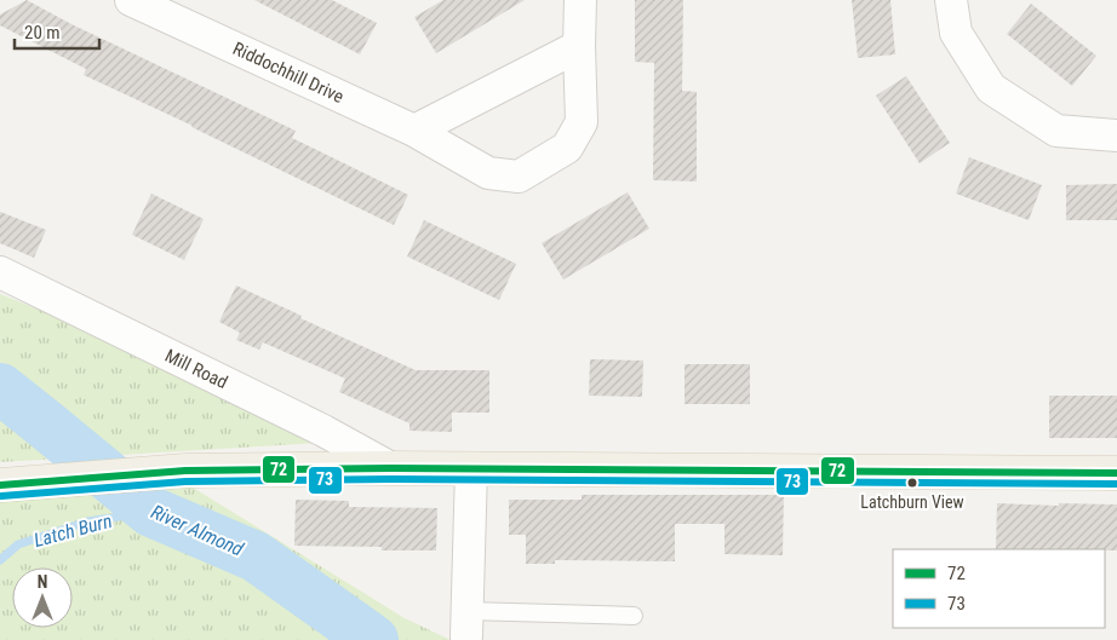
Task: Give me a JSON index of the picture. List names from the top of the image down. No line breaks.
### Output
{"streets":{"street":["Riddochhill Drive","Mill Road"]},"water":["Latch Burn","River Almond"],"places":["Latchburn View"],"lines":["transit line 72","transit line 73"],"legend":["72","73"],"scale_bar":"20 m","north":"top"}
